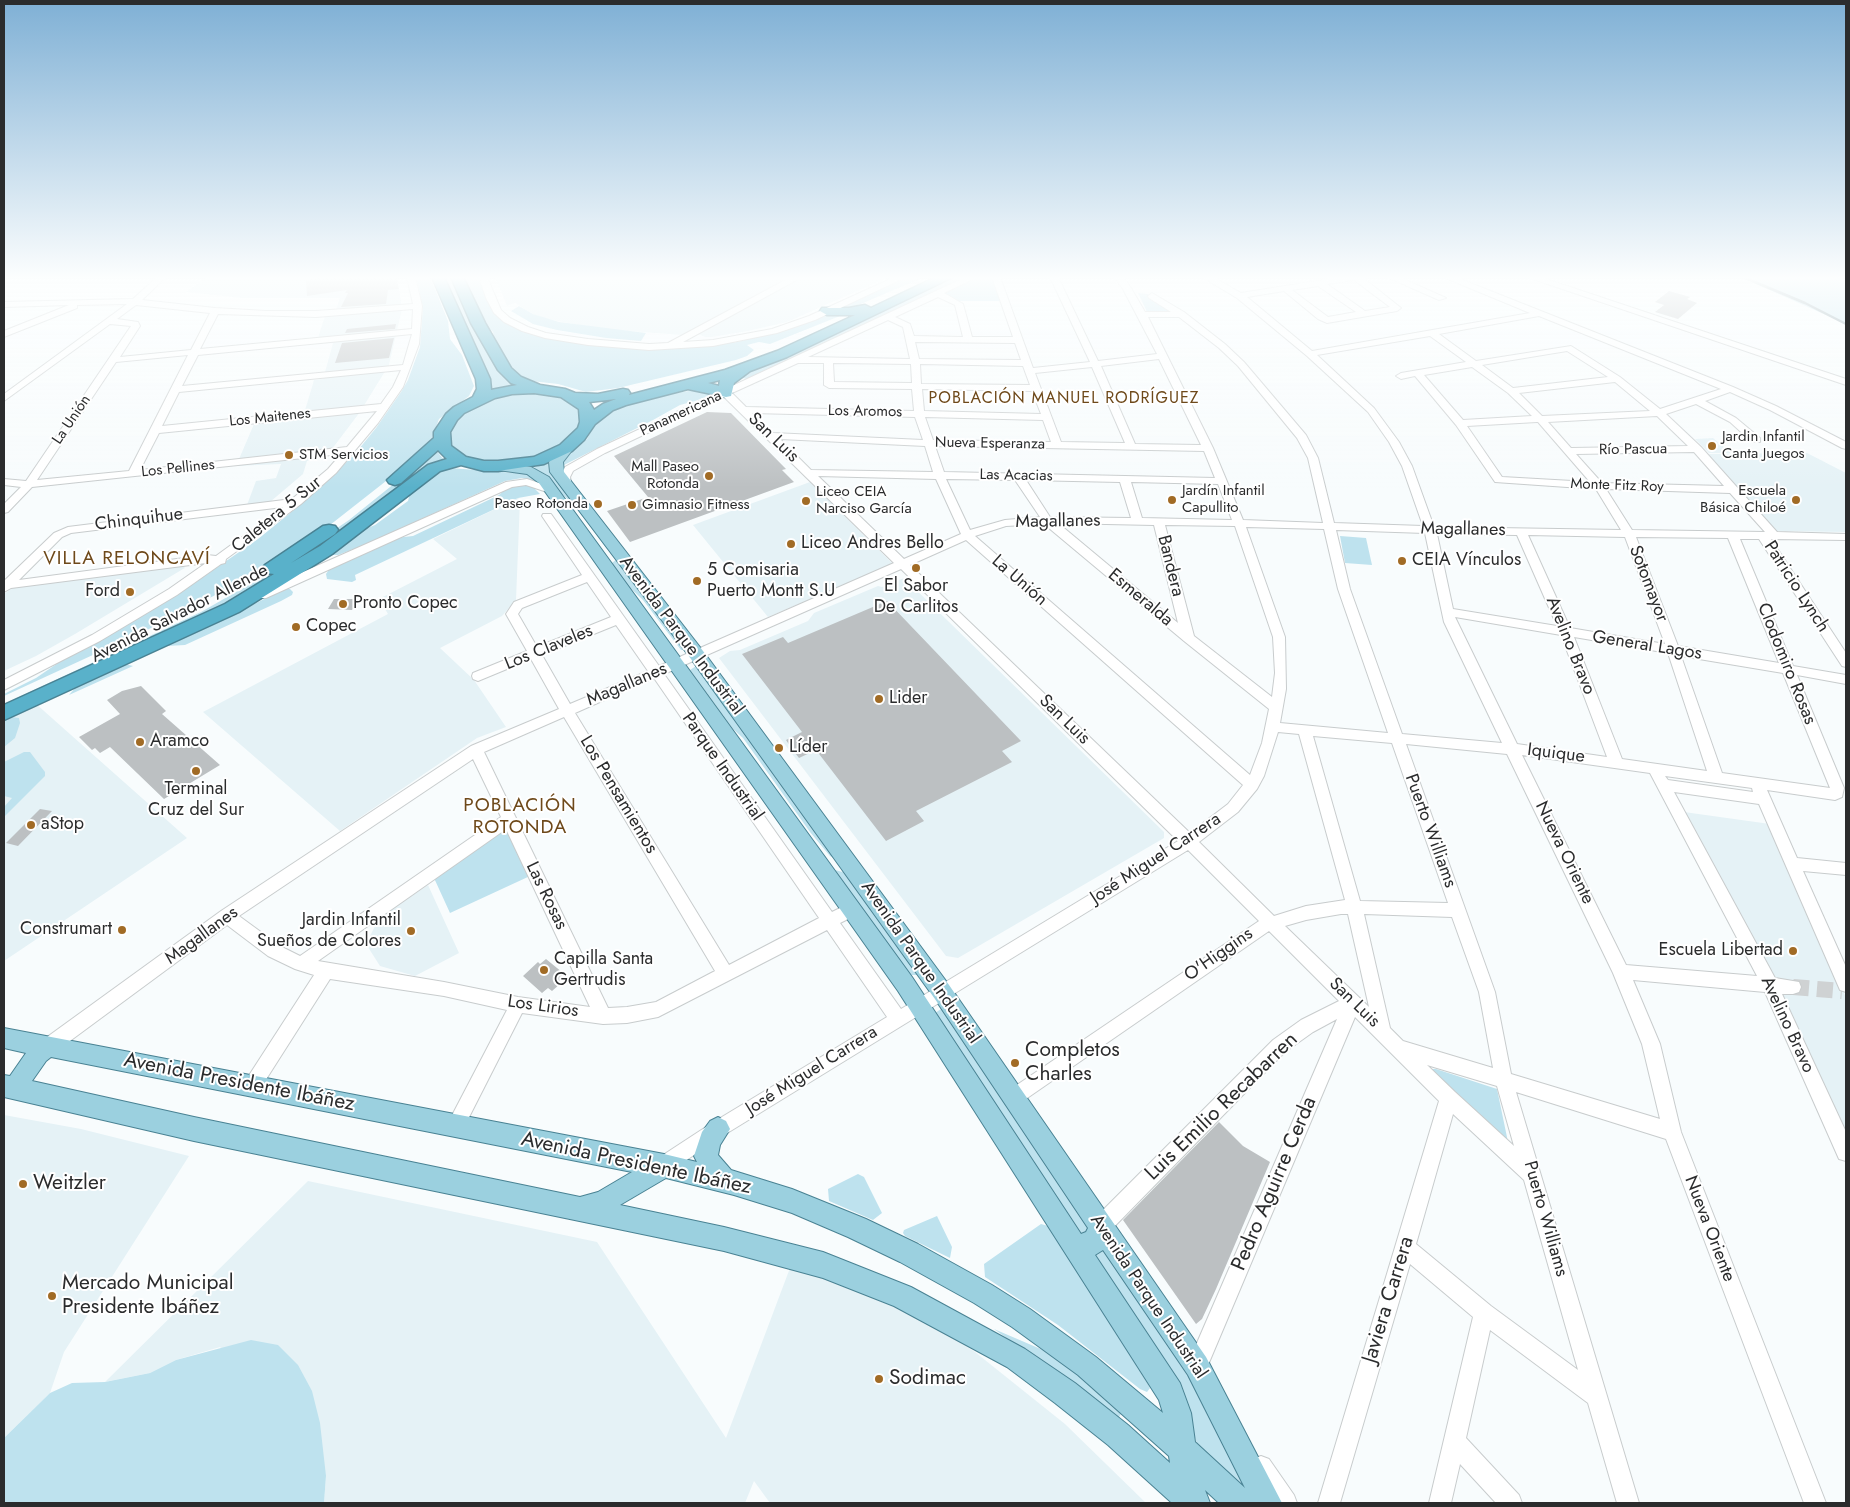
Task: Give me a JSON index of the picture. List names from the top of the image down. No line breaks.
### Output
{"streets":{"highway":["Avenida Salvador Allende"],"main road":["Avenida Parque Industrial","Avenida Presidente Ibáñez"],"street":["Los Aromos","Panamericana","Los Maitenes","La Unión","San Luis","Nueva Esperanza","Río Pascua","Los Pellines","Las Acacias","Monte Fitz Roy","Caletera 5 Sur","Chinquihue","Magallanes","Bandera","Sotomayor","Patricio Lynch","Esmeralda","Avelino Bravo","General Lagos","Los Claveles","Clodomiro Rosas","Iquique","Parque Industrial","Los Pensamientos","Puerto Williams","Nueva Oriente","José Miguel Carrera","Las Rosas","O'Higgins","Los Lirios","Luis Emilio Recabarren","Pedro Aguirre Cerda","Javiera Carrera"]},"crossings":[["Los Aromos","La Unión"],["Los Aromos","San Luis"],["Panamericana","San Luis"],["Panamericana","Avenida Parque Industrial"],["Los Maitenes","Caletera 5 Sur"],["La Unión","Nueva Esperanza"],["La Unión","Los Pellines"],["La Unión","Las Acacias"],["La Unión","Magallanes"],["La Unión","José Miguel Carrera"],["San Luis","Nueva Esperanza"],["San Luis","Las Acacias"],["San Luis","Magallanes"],["San Luis","Puerto Williams"],["San Luis","Nueva Oriente"],["San Luis","José Miguel Carrera"],["San Luis","O'Higgins"],["San Luis","Luis Emilio Recabarren"],["San Luis","Pedro Aguirre Cerda"],["San Luis","Javiera Carrera"],["Nueva Esperanza","José Miguel Carrera"],["Río Pascua","Sotomayor"],["Río Pascua","Patricio Lynch"],["Los Pellines","Caletera 5 Sur"],["Las Acacias","Esmeralda"],["Las Acacias","José Miguel Carrera"],["Monte Fitz Roy","Sotomayor"],["Monte Fitz Roy","Patricio Lynch"],["Caletera 5 Sur","Chinquihue"],["Magallanes","Bandera"],["Magallanes","Sotomayor"],["Magallanes","Patricio Lynch"],["Magallanes","Esmeralda"],["Magallanes","Avenida Parque Industrial"],["Magallanes","Avelino Bravo"],["Magallanes","Clodomiro Rosas"],["Magallanes","Parque Industrial"],["Magallanes","Los Pensamientos"],["Magallanes","Puerto Williams"],["Magallanes","Nueva Oriente"],["Magallanes","José Miguel Carrera"],["Magallanes","Las Rosas"],["Magallanes","Los Lirios"],["Magallanes","Avenida Presidente Ibáñez"],["Bandera","Esmeralda"],["Sotomayor","Patricio Lynch"],["Sotomayor","General Lagos"],["Sotomayor","Iquique"],["Esmeralda","José Miguel Carrera"],["Avenida Salvador Allende","Avenida Parque Industrial"],["Avenida Parque Industrial","José Miguel Carrera"],["Avenida Parque Industrial","O'Higgins"],["Avenida Parque Industrial","Los Lirios"],["Avenida Parque Industrial","Avenida Presidente Ibáñez"],["Avenida Parque Industrial","Luis Emilio Recabarren"],["Avenida Parque Industrial","Pedro Aguirre Cerda"],["Avelino Bravo","General Lagos"],["Avelino Bravo","Iquique"],["General Lagos","Clodomiro Rosas"],["General Lagos","Nueva Oriente"],["Los Claveles","Parque Industrial"],["Los Claveles","Los Pensamientos"],["Clodomiro Rosas","Iquique"],["Iquique","Puerto Williams"],["Iquique","Nueva Oriente"],["Iquique","José Miguel Carrera"],["Parque Industrial","Los Pensamientos"],["Parque Industrial","José Miguel Carrera"],["Parque Industrial","Los Lirios"],["Los Pensamientos","Los Lirios"],["Puerto Williams","O'Higgins"],["José Miguel Carrera","Avenida Presidente Ibáñez"],["Las Rosas","Los Lirios"],["Luis Emilio Recabarren","Pedro Aguirre Cerda"]],"districts":["POBLACIÓN MANUEL RODRÍGUEZ","VILLA RELONCAVÍ","POBLACIÓN ROTONDA"],"places":["Jardin Infantil Canta Juegos","STM Servicios","Mall Paseo Rotonda","Jardín Infantil Capullito","Escuela Básica Chiloé","Liceo CEIA Narciso García","Paseo Rotonda","Gimnasio Fitness","Liceo Andres Bello","CEIA Vínculos","El Sabor De Carlitos","5 Comisaria Puerto Montt S.U","Ford","Pronto Copec","Copec","Lider","Aramco","Líder","Terminal Cruz del Sur","aStop","Construmart","Jardin Infantil Sueños de Colores","Escuela Libertad","Capilla Santa Gertrudis","Completos Charles","Weitzler","Mercado Municipal Presidente Ibáñez","Sodimac"]}
